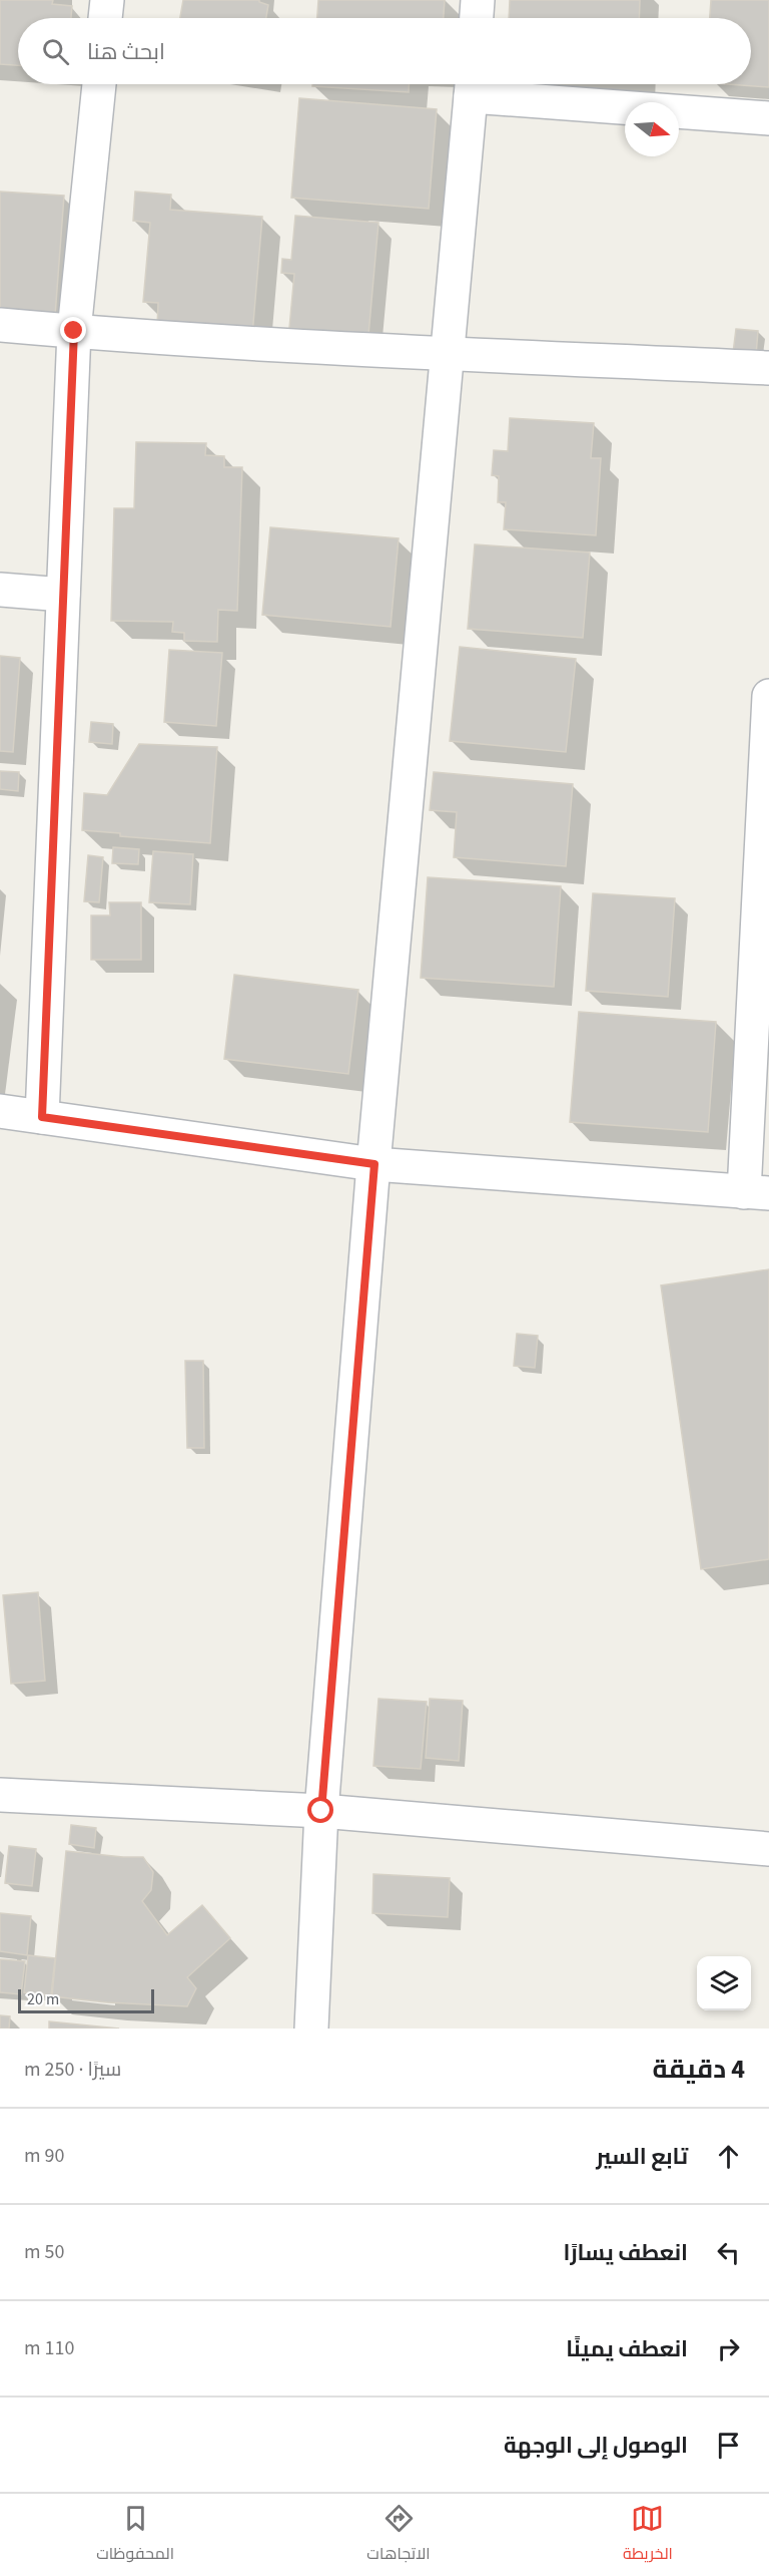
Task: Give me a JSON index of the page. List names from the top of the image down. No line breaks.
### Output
{"scale_bar":"20 m","north":"right","page":{"search":"ابحث هنا","scale":"20 m","heading":["4 دقيقة","سيرًا · 250 m"],"list":[["تابع السير","90 m"],["انعطف يسارًا","50 m"],["انعطف يمينًا","110 m"],"الوصول إلى الوجهة"],"nav":["الخريطة","الاتجاهات","المحفوظات"]}}
